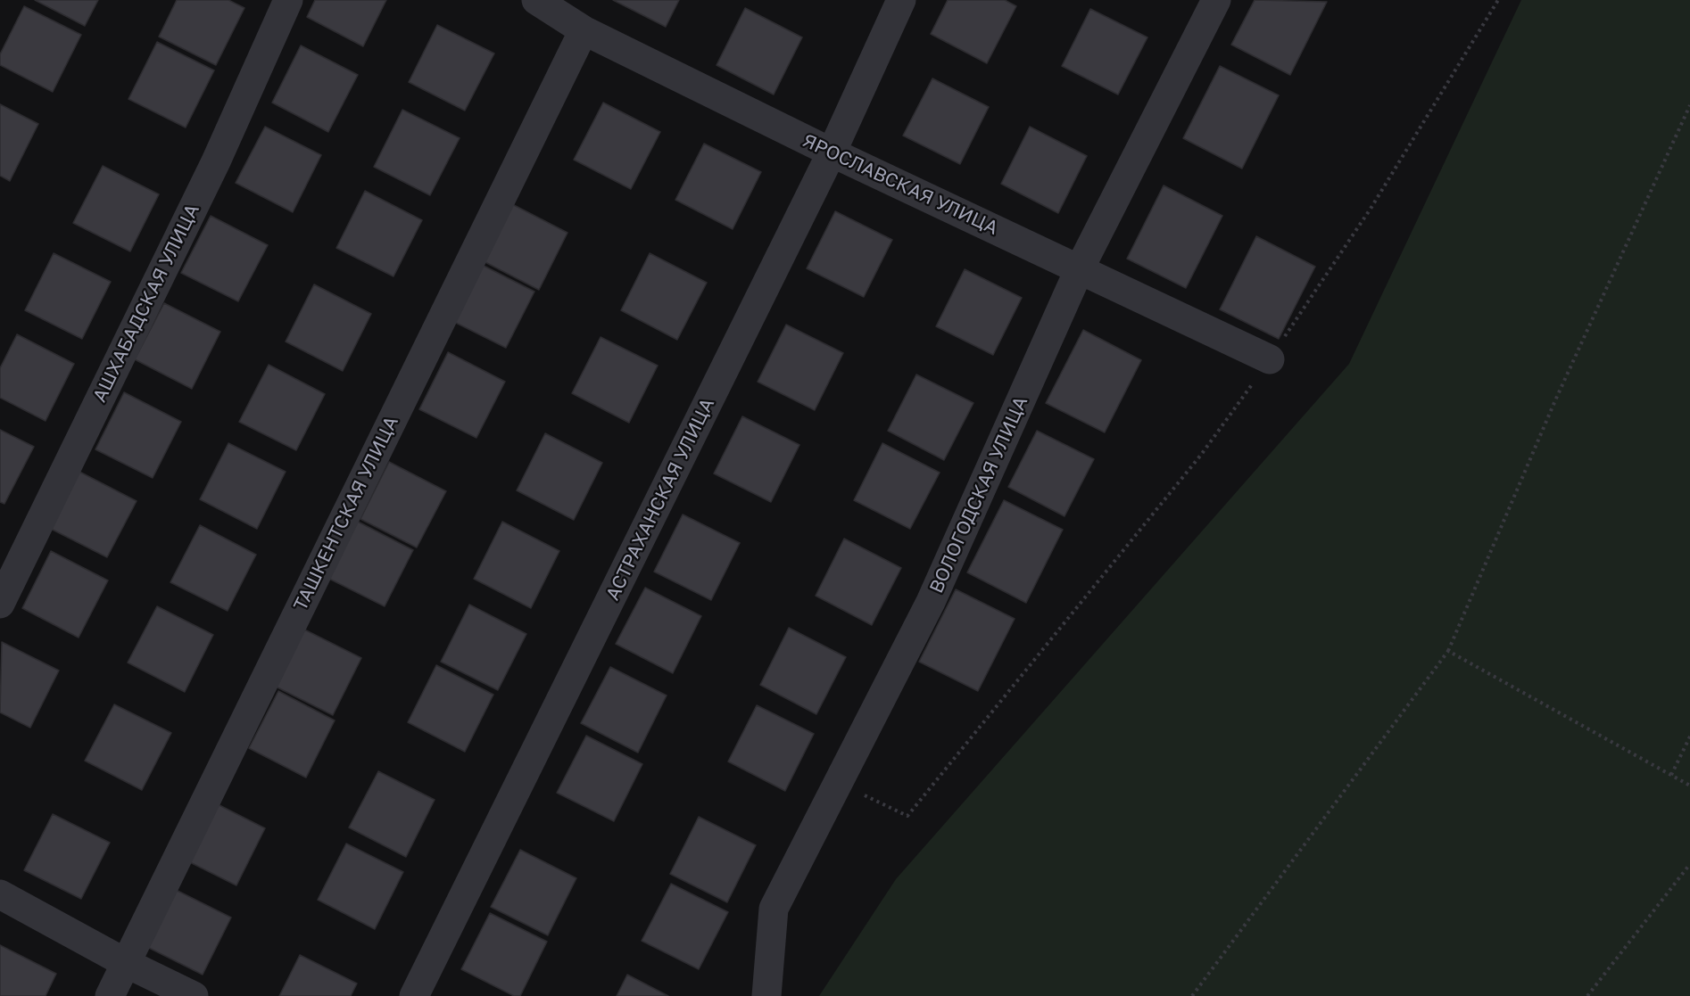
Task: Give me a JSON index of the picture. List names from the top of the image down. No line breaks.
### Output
{"streets":{"street":["ЯРОСЛАВСКАЯ УЛИЦА","АШХАБАДСКАЯ УЛИЦА","ВОЛОГОДСКАЯ УЛИЦА","АСТРАХАНСКАЯ УЛИЦА","ТАШКЕНТСКАЯ УЛИЦА"]},"crossings":[["ЯРОСЛАВСКАЯ УЛИЦА","ВОЛОГОДСКАЯ УЛИЦА"],["ЯРОСЛАВСКАЯ УЛИЦА","АСТРАХАНСКАЯ УЛИЦА"],["ЯРОСЛАВСКАЯ УЛИЦА","ТАШКЕНТСКАЯ УЛИЦА"]]}
